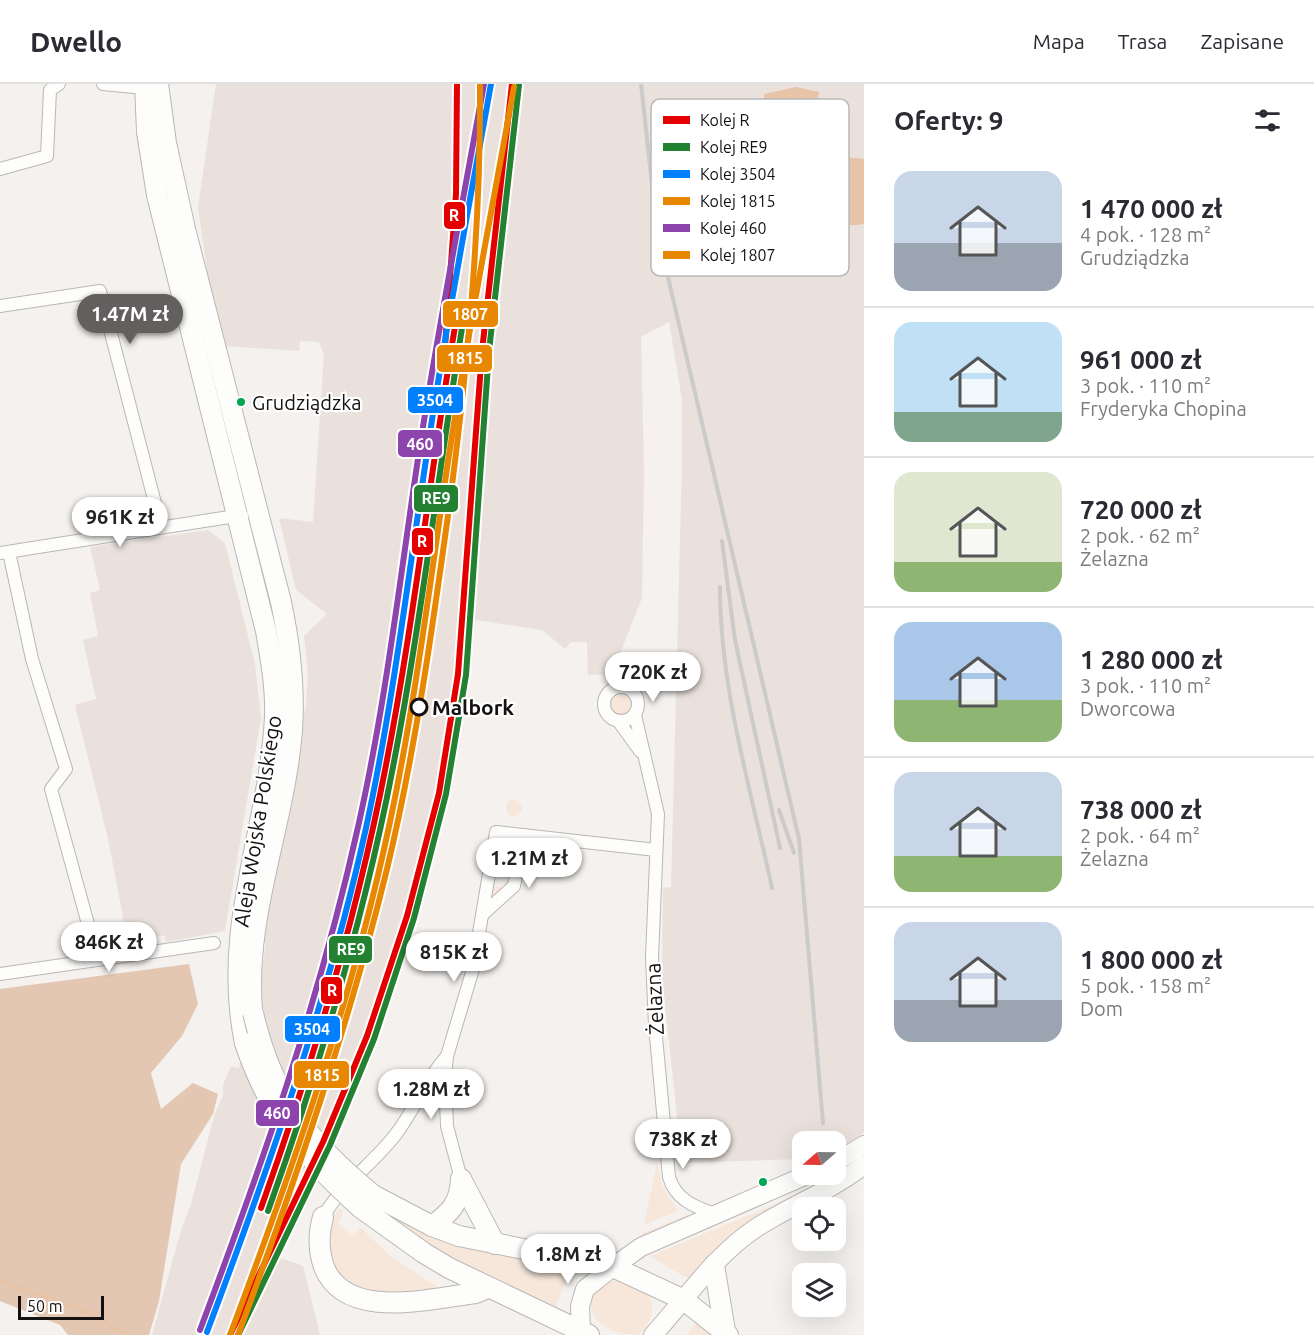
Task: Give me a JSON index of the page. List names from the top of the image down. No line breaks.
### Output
{"streets":{"main road":["Aleja Wojska Polskiego"],"street":["Żelazna"]},"places":["Grudziądzka","Malbork"],"lines":["rail line R","rail line 3504","rail line 460","rail line 1807","rail line RE9","rail line 1815"],"legend":["Kolej R","Kolej RE9","Kolej 3504","Kolej 1815","Kolej 460","Kolej 1807"],"scale_bar":"50 m","north":"left","page":{"header":"Dwello","nav":["Mapa","Trasa","Zapisane"],"heading":"Oferty: 9","list":[{"name":"1 470 000 zł","note":"4 pok. · 128 m² · Grudziądzka"},{"name":"961 000 zł","note":"3 pok. · 110 m² · Fryderyka Chopina"},{"name":"720 000 zł","note":"2 pok. · 62 m² · Żelazna"},{"name":"1 280 000 zł","note":"3 pok. · 110 m² · Dworcowa"},{"name":"738 000 zł","note":"2 pok. · 64 m² · Żelazna"},{"name":"1 800 000 zł","note":"5 pok. · 158 m² · Dom"}],"price":["1.47M zł","961K zł","720K zł","1.21M zł","846K zł","815K zł","1.28M zł","738K zł","1.8M zł"],"scale":"50 m"}}
